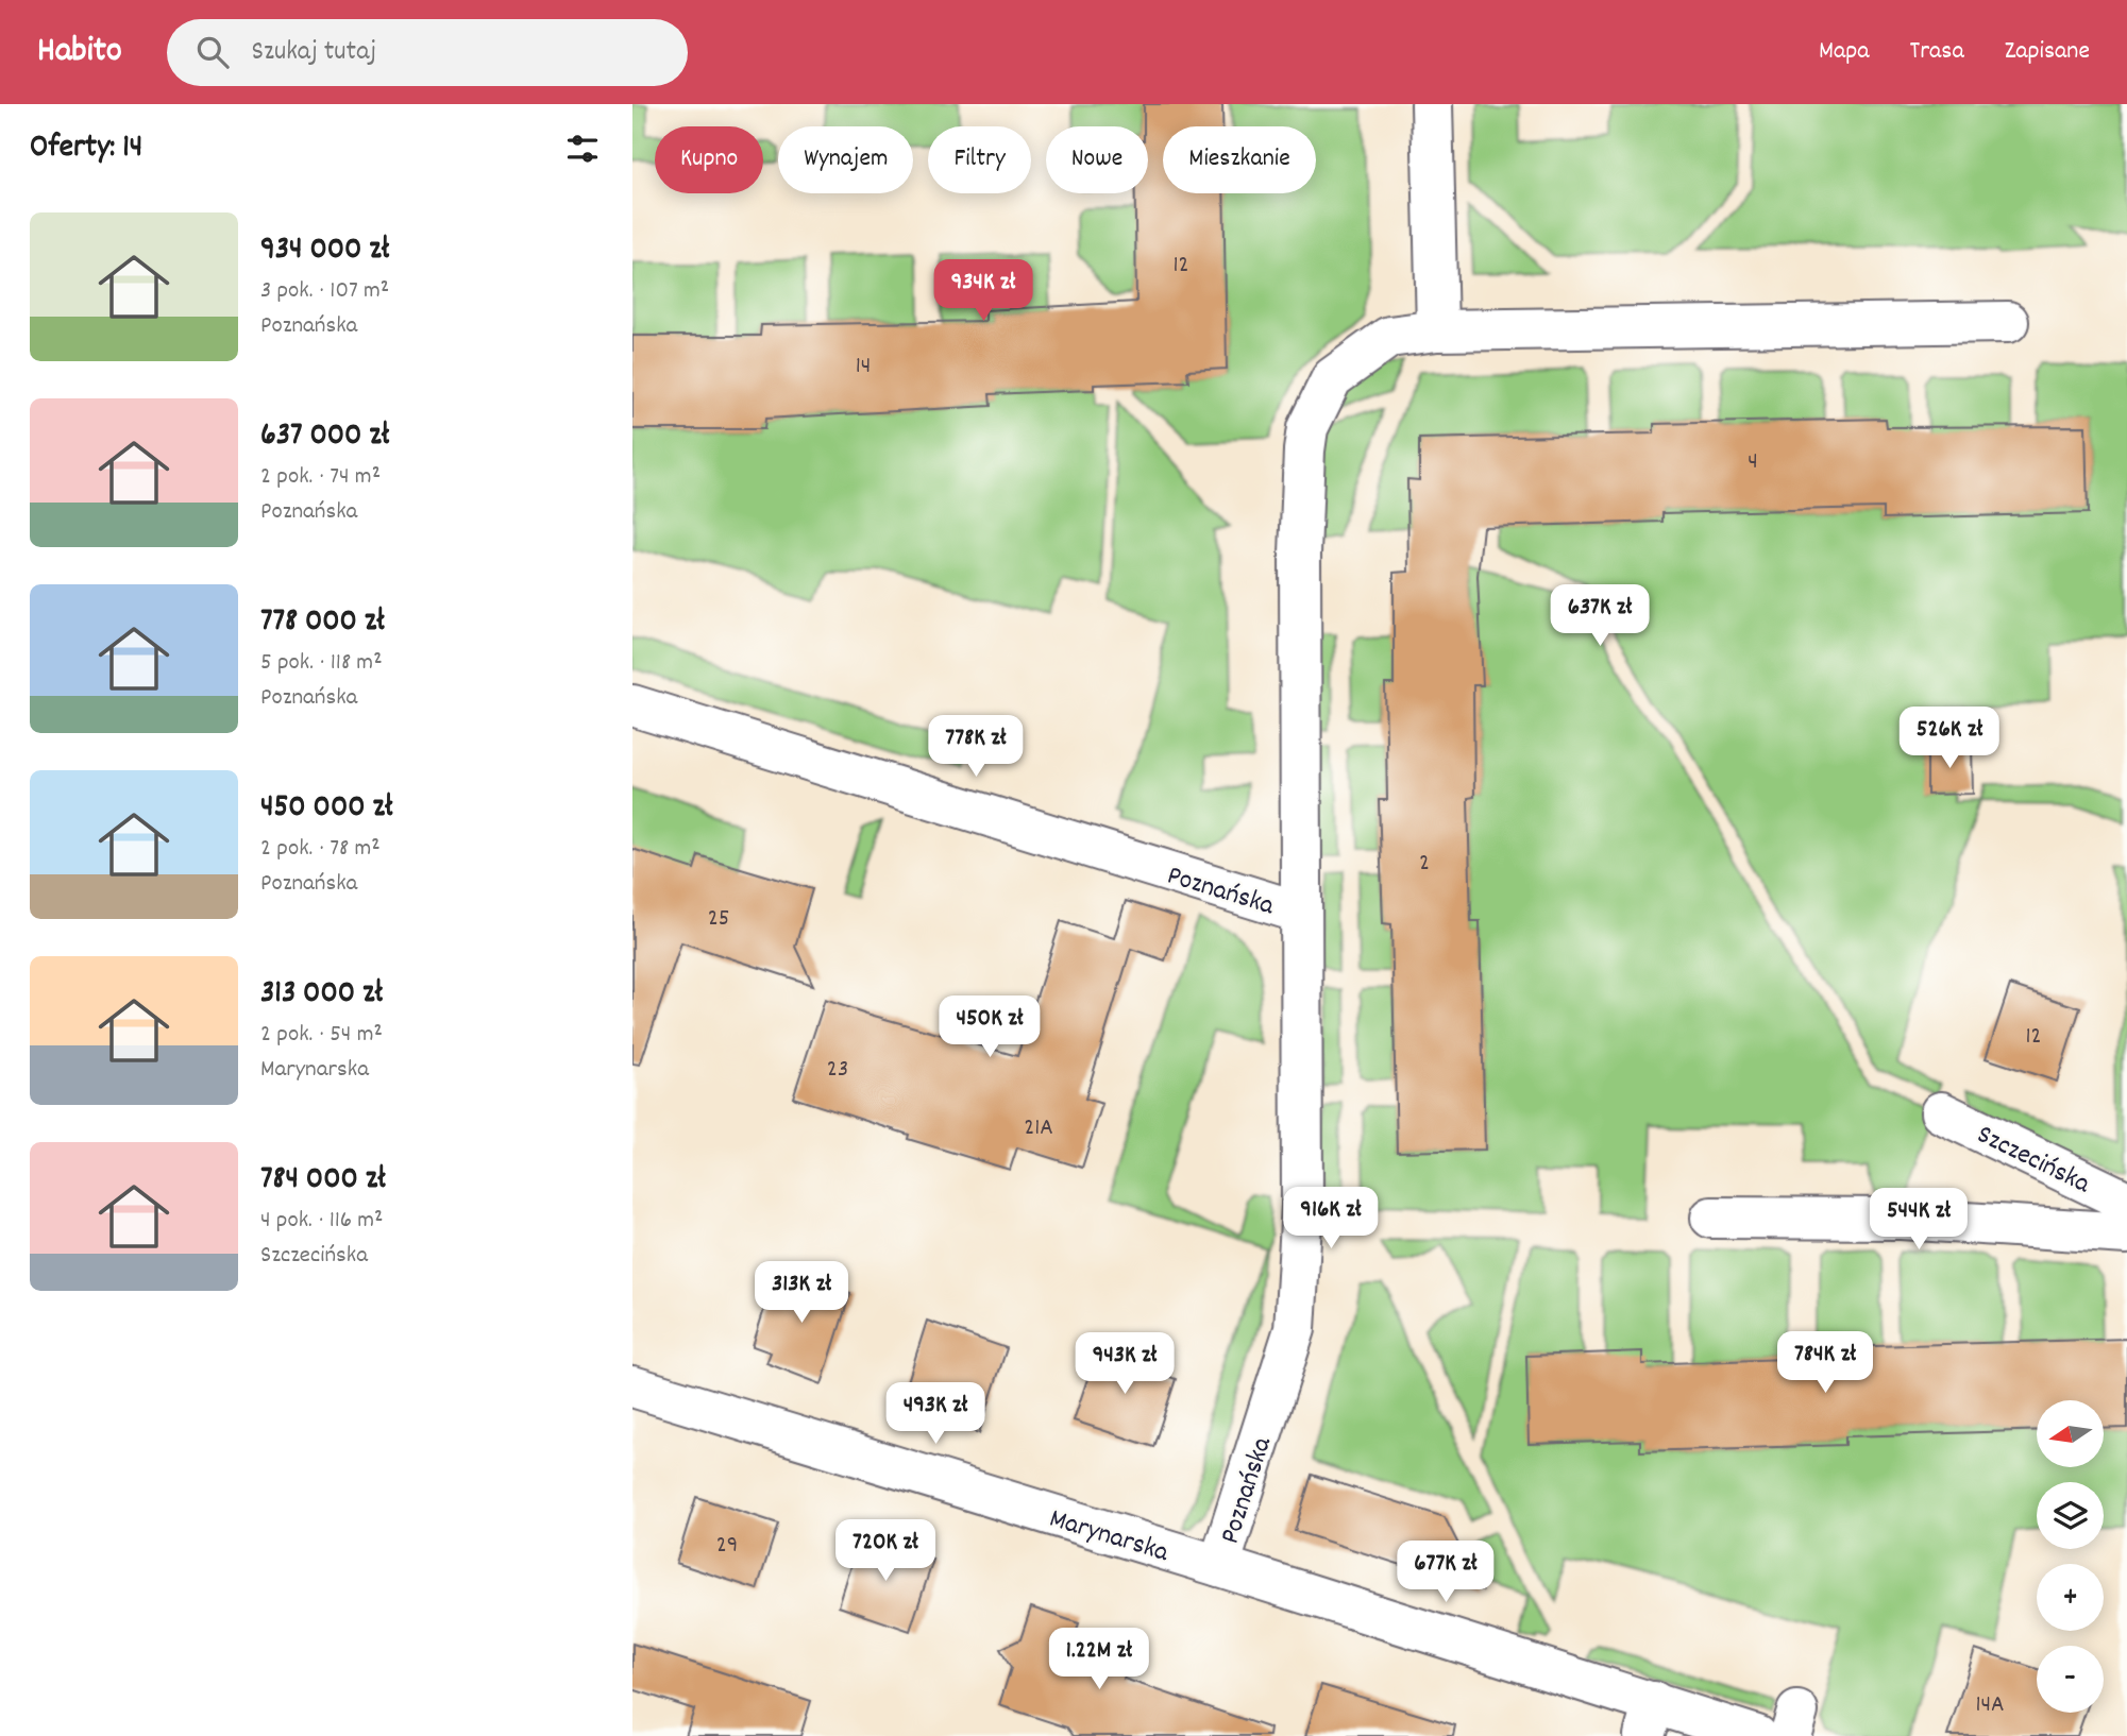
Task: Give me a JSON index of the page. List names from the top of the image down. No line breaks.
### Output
{"streets":{"street":["Poznańska","Szczecińska","Marynarska"]},"crossings":[["Poznańska","Marynarska"]],"house_numbers":["12","14","4","2","25","12","23","21A","29","14A"],"north":"left","page":{"header":"Habito","search":"Szukaj tutaj","nav":["Mapa","Trasa","Zapisane"],"heading":"Oferty: 14","chip":["Kupno","Wynajem","Filtry","Nowe","Mieszkanie"],"list":[{"name":"934 000 zł","note":"3 pok. · 107 m² · Poznańska"},{"name":"637 000 zł","note":"2 pok. · 74 m² · Poznańska"},{"name":"778 000 zł","note":"5 pok. · 118 m² · Poznańska"},{"name":"450 000 zł","note":"2 pok. · 78 m² · Poznańska"},{"name":"313 000 zł","note":"2 pok. · 54 m² · Marynarska"},{"name":"784 000 zł","note":"4 pok. · 116 m² · Szczecińska"}],"price":["934K zł","637K zł","526K zł","778K zł","450K zł","916K zł","544K zł","313K zł","784K zł","943K zł","493K zł","720K zł","677K zł","1.22M zł"],"map_buttons":["+","−"]}}
